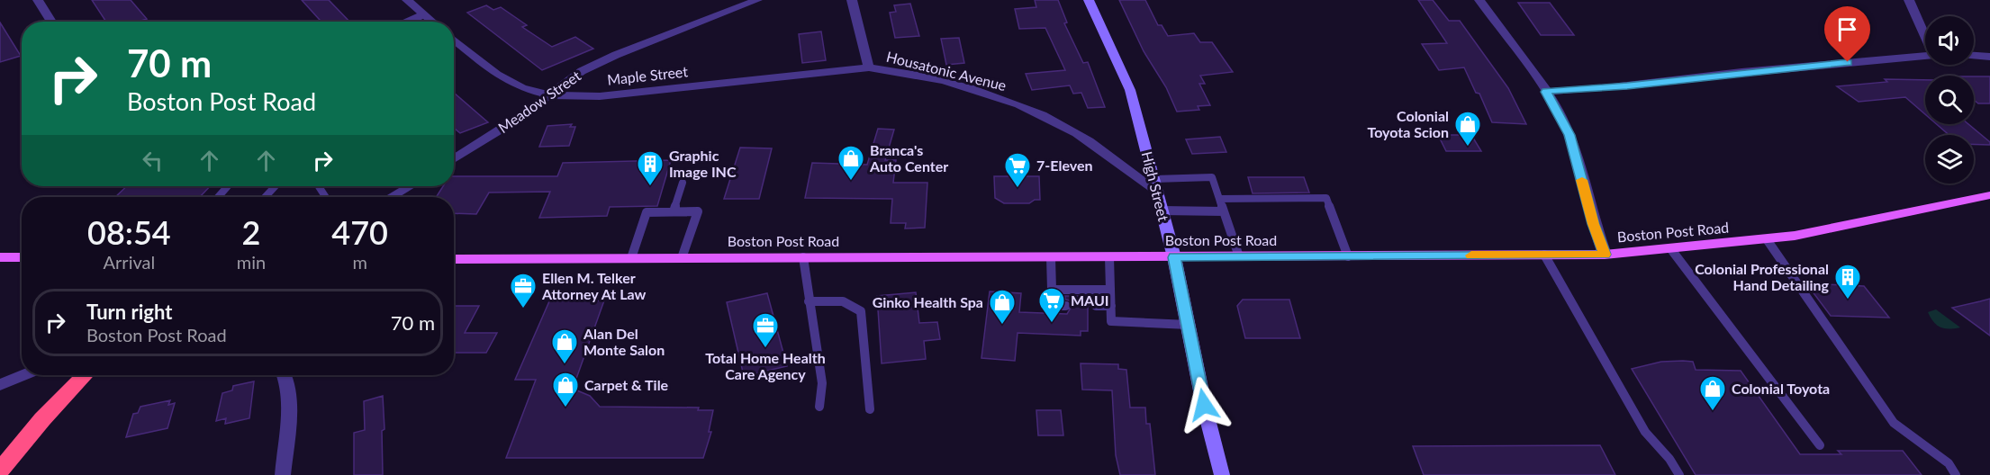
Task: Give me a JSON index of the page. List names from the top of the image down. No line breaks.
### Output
{"streets":{"main road":["High Street","Boston Post Road"],"street":["Housatonic Avenue","Maple Street","Meadow Street"]},"crossings":[["Housatonic Avenue","Maple Street"],["Housatonic Avenue","High Street"],["Maple Street","Meadow Street"],["High Street","Boston Post Road"]],"places":{"shop":["Colonial Toyota Scion","Branca's Auto Center","Ginko Health Spa","Alan Del Monte Salon","Carpet & Tile","Colonial Toyota"],"building":["Graphic Image INC","Colonial Professional Hand Detailing"],"supermarket":["7-Eleven","MAUI"],"office":["Ellen M. Telker Attorney At Law","Total Home Health Care Agency"]},"page":{"turn":["70 m","Boston Post Road"],"eta":["08:54","Arrival","2","min","470","m"],"list":[{"name":"Turn right","note":"Boston Post Road","value":"70 m"}]}}
